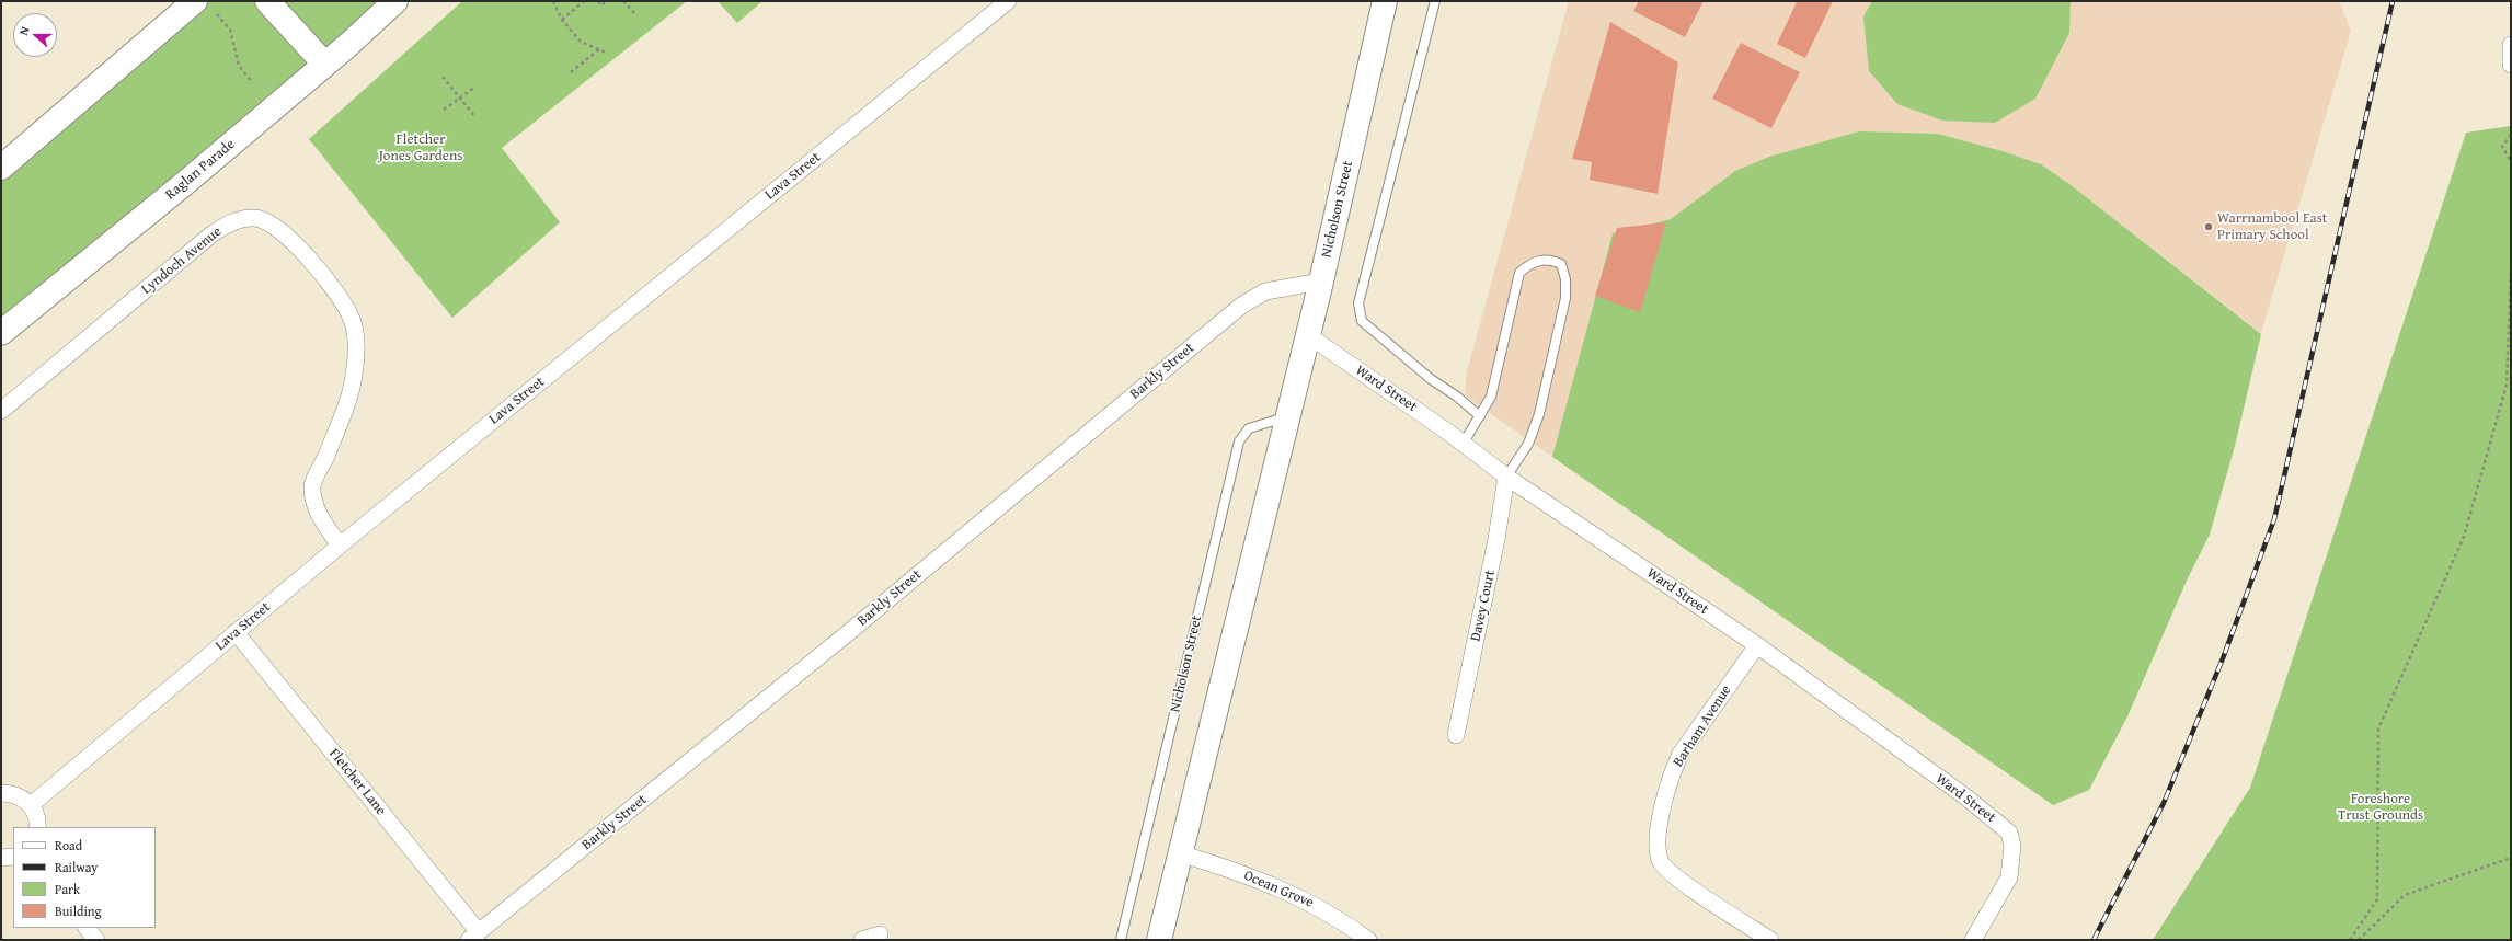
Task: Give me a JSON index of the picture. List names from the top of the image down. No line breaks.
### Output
{"streets":{"main road":["Raglan Parade","Nicholson Street"],"street":["Lava Street","Lyndoch Avenue","Barkly Street","Ward Street","Davey Court","Barham Avenue","Fletcher Lane","Ocean Grove"]},"crossings":[["Lava Street","Lyndoch Avenue"],["Lava Street","Fletcher Lane"],["Nicholson Street","Barkly Street"],["Nicholson Street","Ward Street"],["Nicholson Street","Ocean Grove"],["Barkly Street","Fletcher Lane"],["Ward Street","Davey Court"],["Ward Street","Barham Avenue"]],"parks":["Fletcher Jones Gardens","Foreshore Trust Grounds"],"places":["Warrnambool East Primary School"],"legend":["Road","Railway","Park","Building"],"north":"left"}
